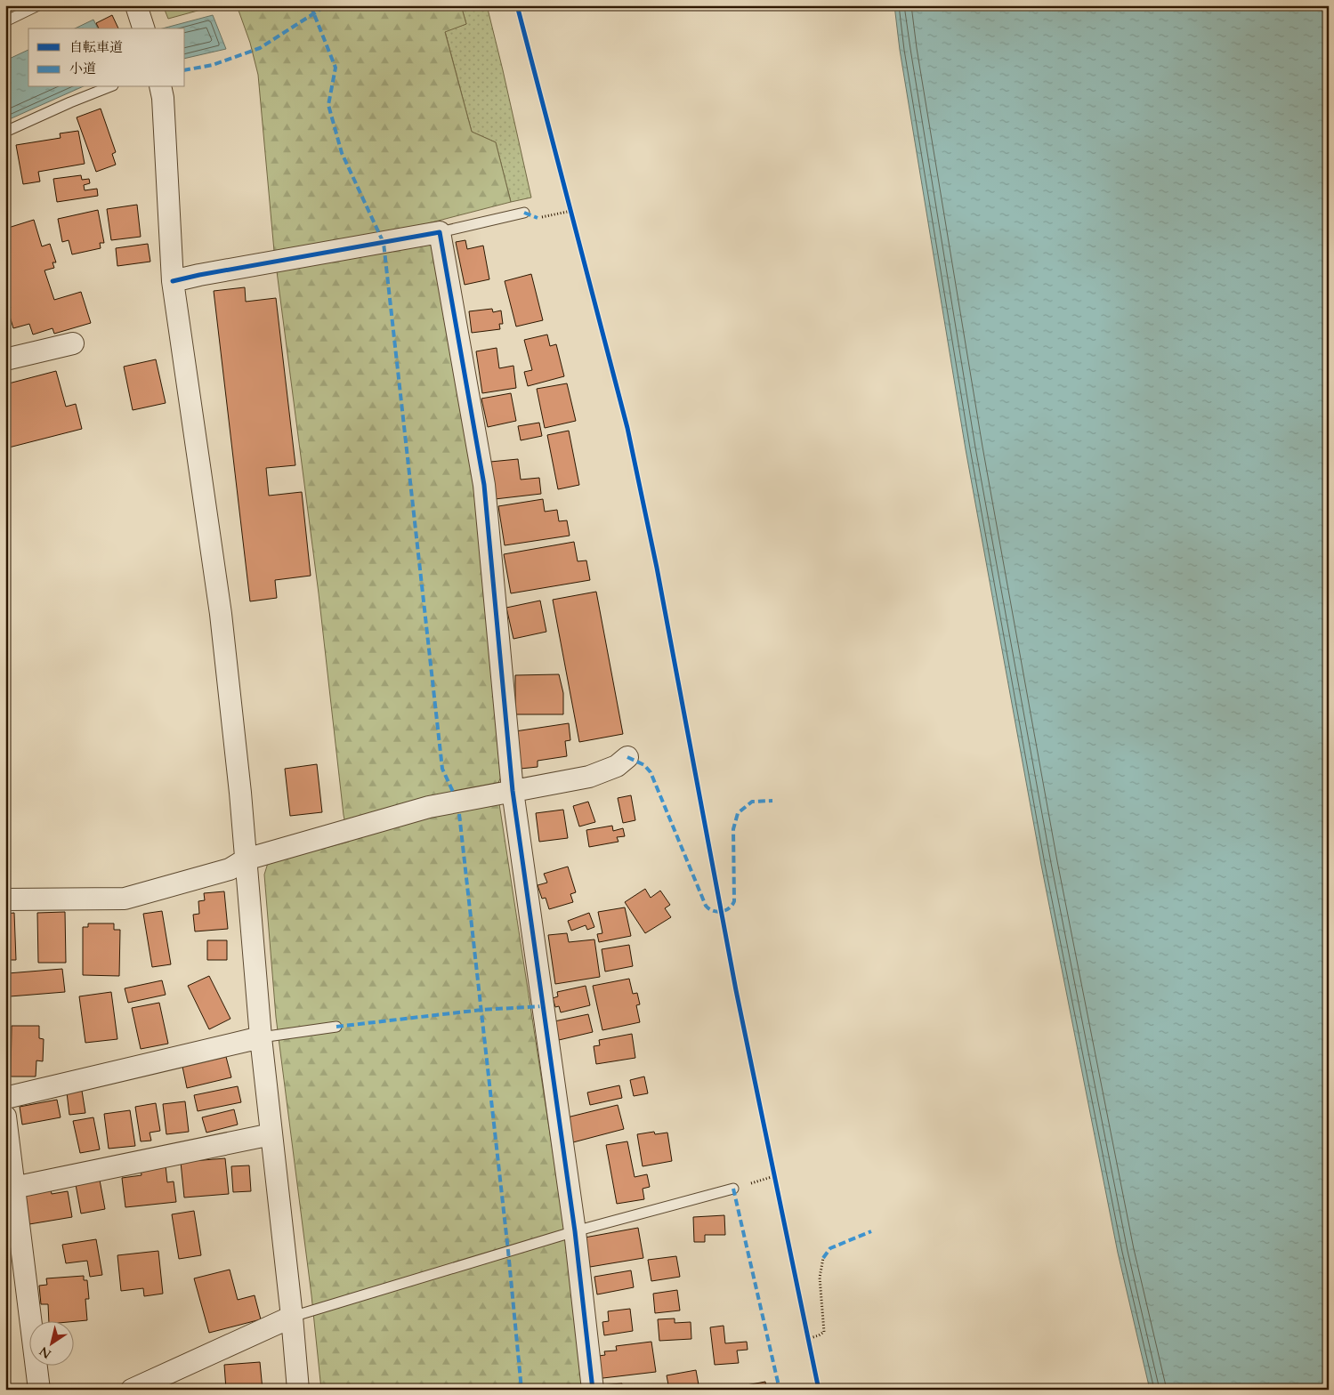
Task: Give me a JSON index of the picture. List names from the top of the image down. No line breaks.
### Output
{"legend":["自転車道","小道"],"north":"bottom left"}
